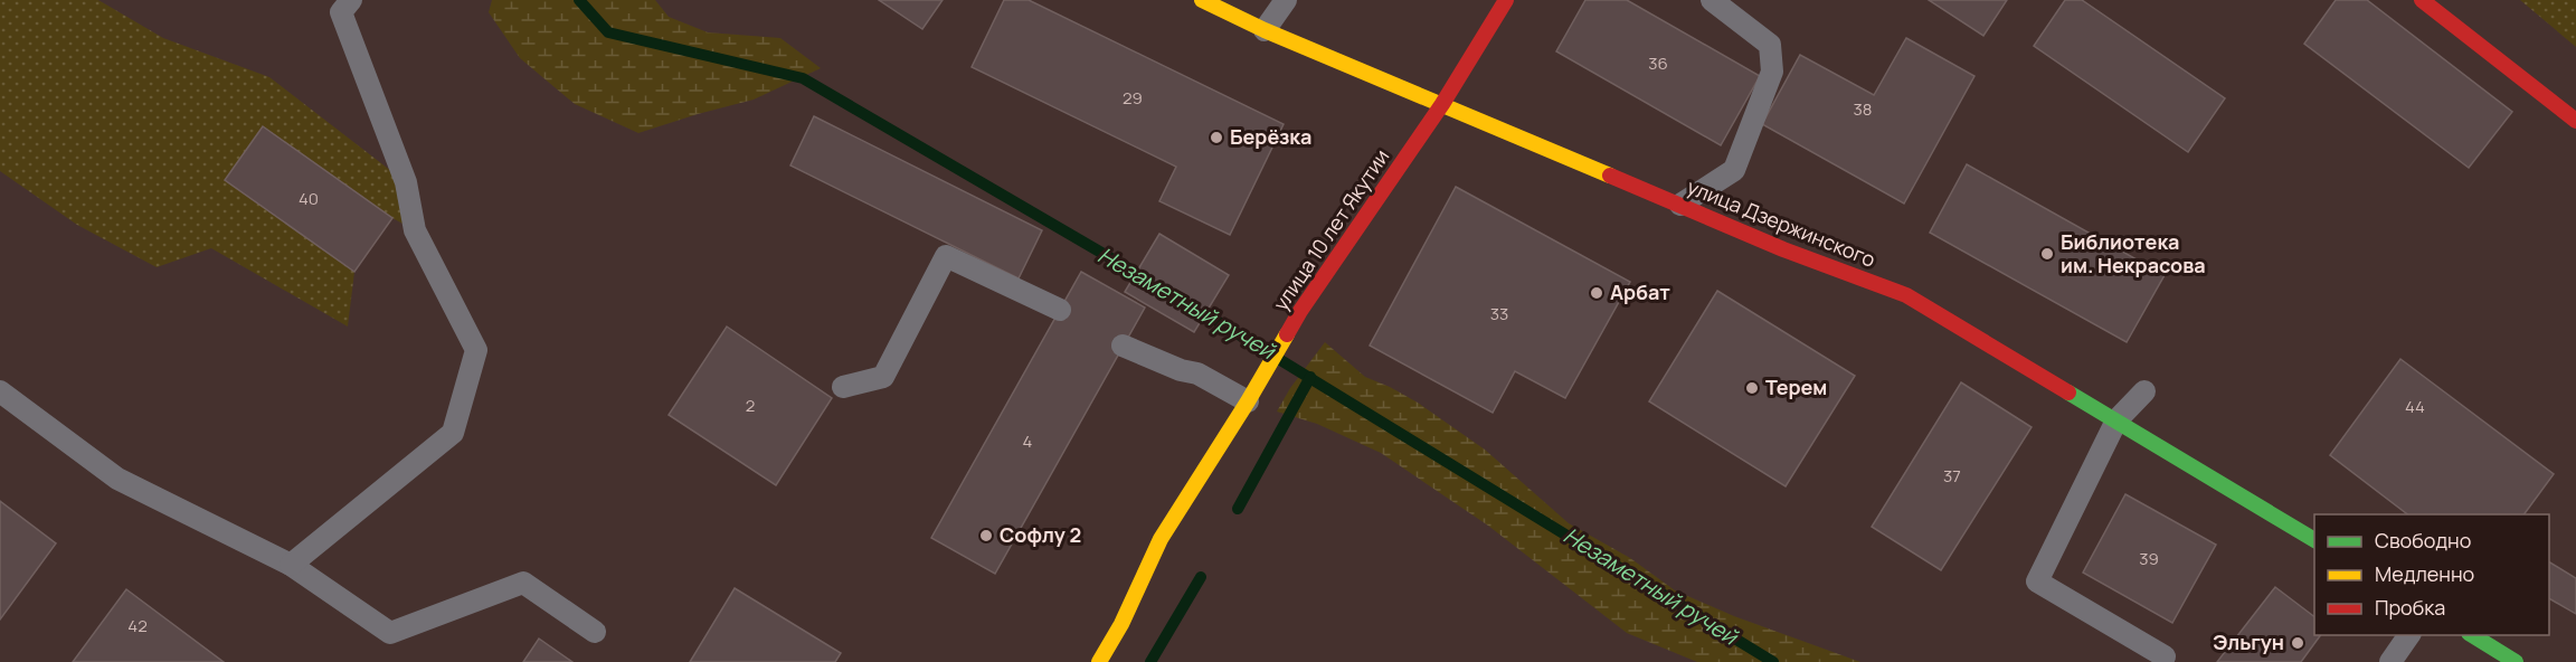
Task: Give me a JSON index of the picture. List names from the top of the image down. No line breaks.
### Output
{"streets":{"street":["улица Дзержинского","улица 10 лет Якутии"]},"crossings":[["улица Дзержинского","улица 10 лет Якутии"]],"water":["Незаметный ручей"],"places":["Берёзка","Библиотека им. Некрасова","Арбат","Терем","Софлу 2","Эльгун"],"house_numbers":["36","29","38","40","33","2","44","4","37","39","42"],"legend":["Свободно","Медленно","Пробка"]}
